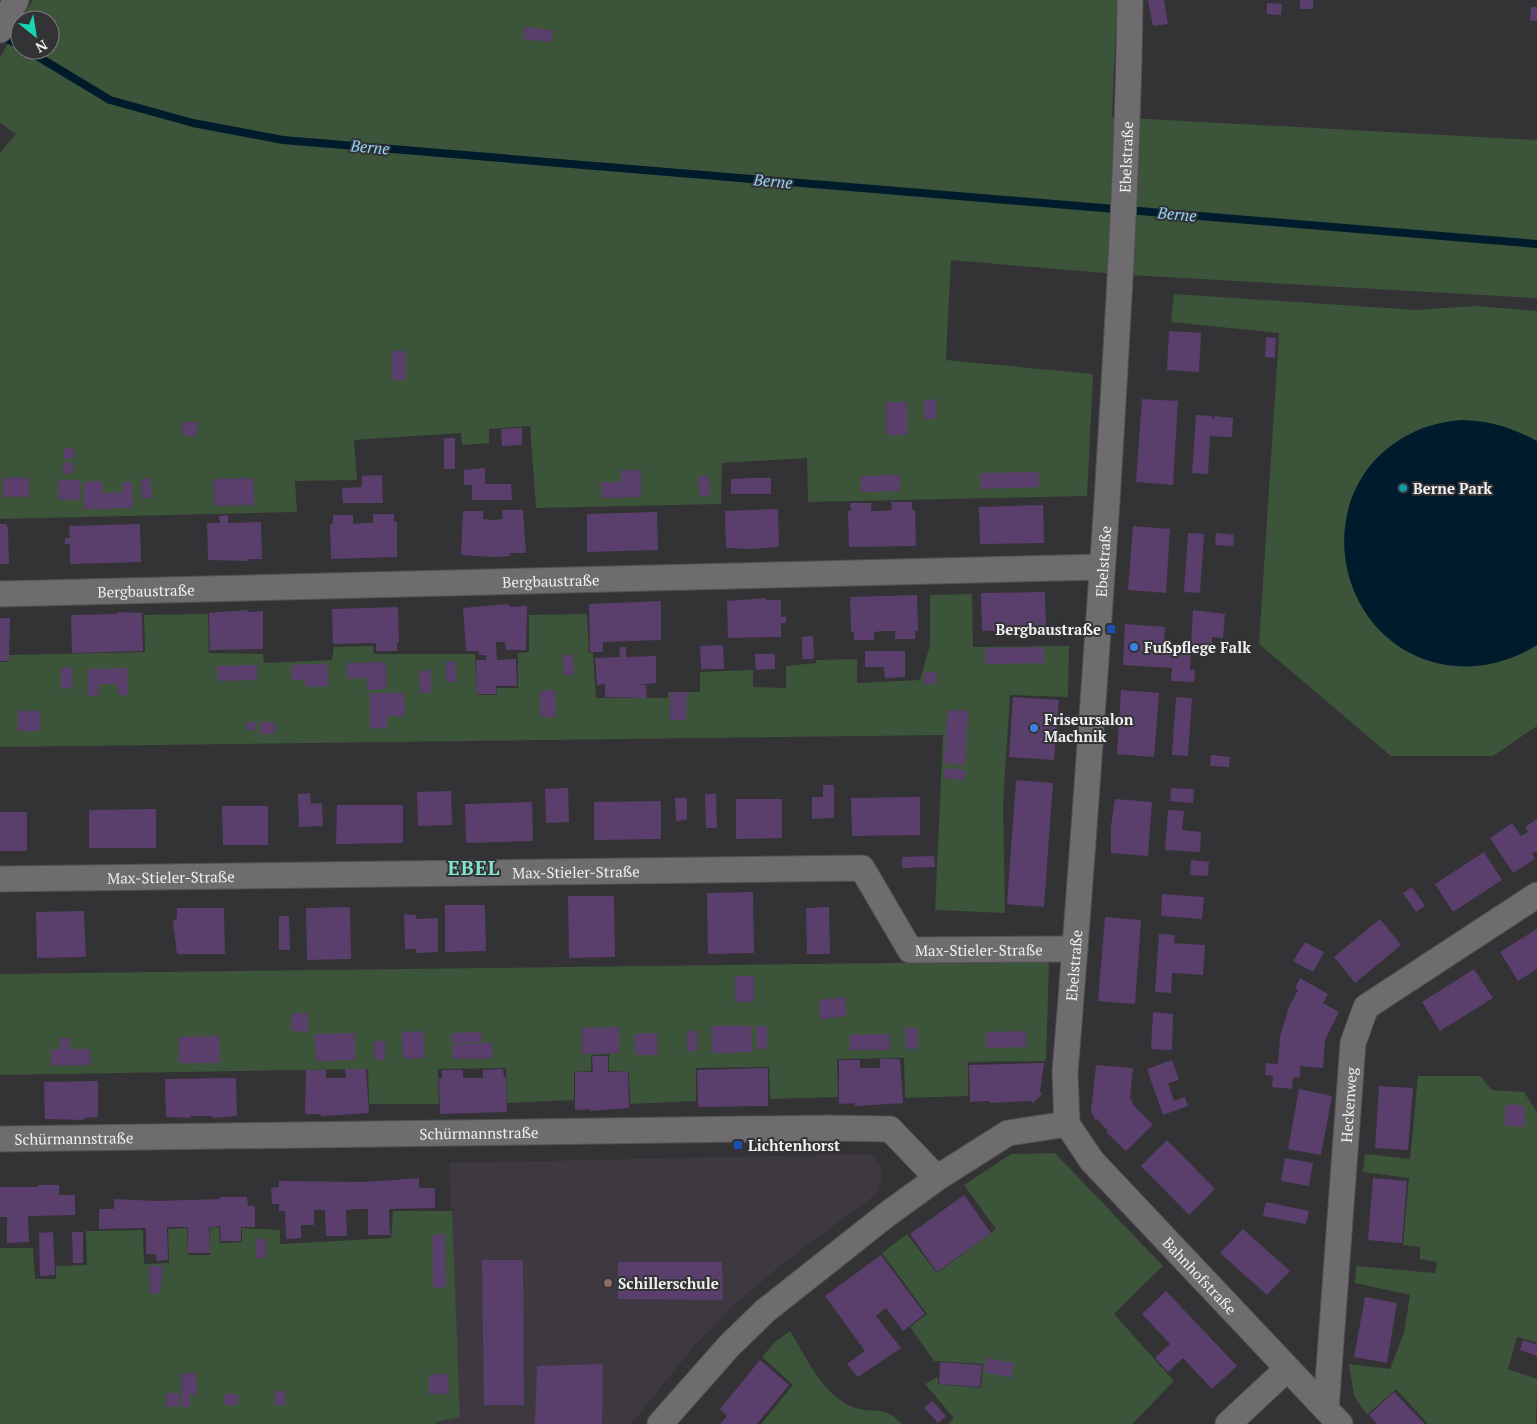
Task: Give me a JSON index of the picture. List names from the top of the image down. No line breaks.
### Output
{"streets":{"street":["Ebelstraße","Bergbaustraße","Max-Stieler-Straße","Heckenweg","Schürmannstraße","Bahnhofstraße"]},"crossings":[["Ebelstraße","Bergbaustraße"],["Ebelstraße","Max-Stieler-Straße"],["Ebelstraße","Bahnhofstraße"],["Heckenweg","Bahnhofstraße"]],"districts":["EBEL"],"water":["Berne"],"places":{"other":["Berne Park","Fußpflege Falk","Friseursalon Machnik","Schillerschule"],"transit":["Bergbaustraße","Lichtenhorst"]},"north":"bottom right"}
